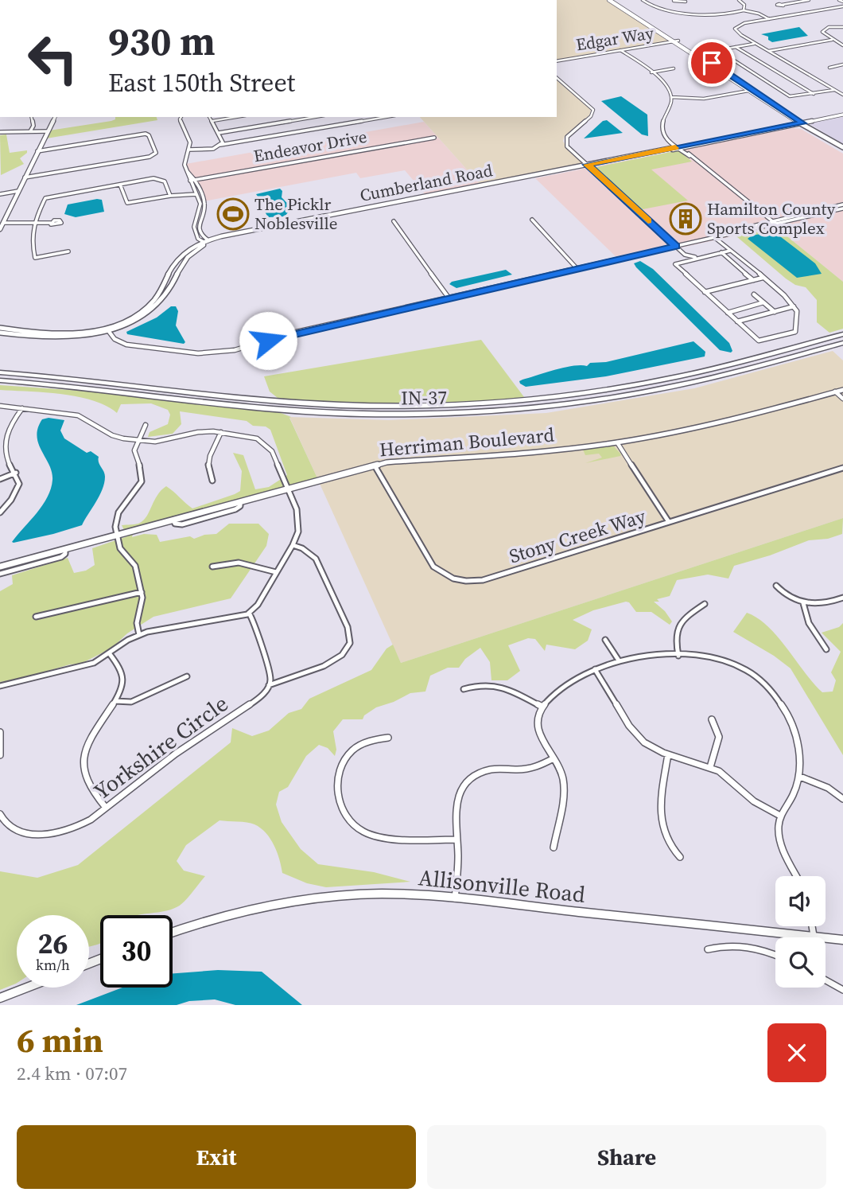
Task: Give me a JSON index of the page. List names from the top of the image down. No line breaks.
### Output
{"streets":{"highway":["IN-37"],"main road":["Allisonville Road"],"street":["Edgar Way","Endeavor Drive","Cumberland Road","Herriman Boulevard","Stony Creek Way","Yorkshire Circle"]},"crossings":[["Herriman Boulevard","Stony Creek Way"]],"places":{"sports":["The Picklr Noblesville"],"building":["Hamilton County Sports Complex"]},"page":{"turn":["930 m","East 150th Street"],"speed":"26 km/h","limit":"30","heading":["6 min","2.4 km · 07:07"],"buttons":["Exit","Share"]}}
